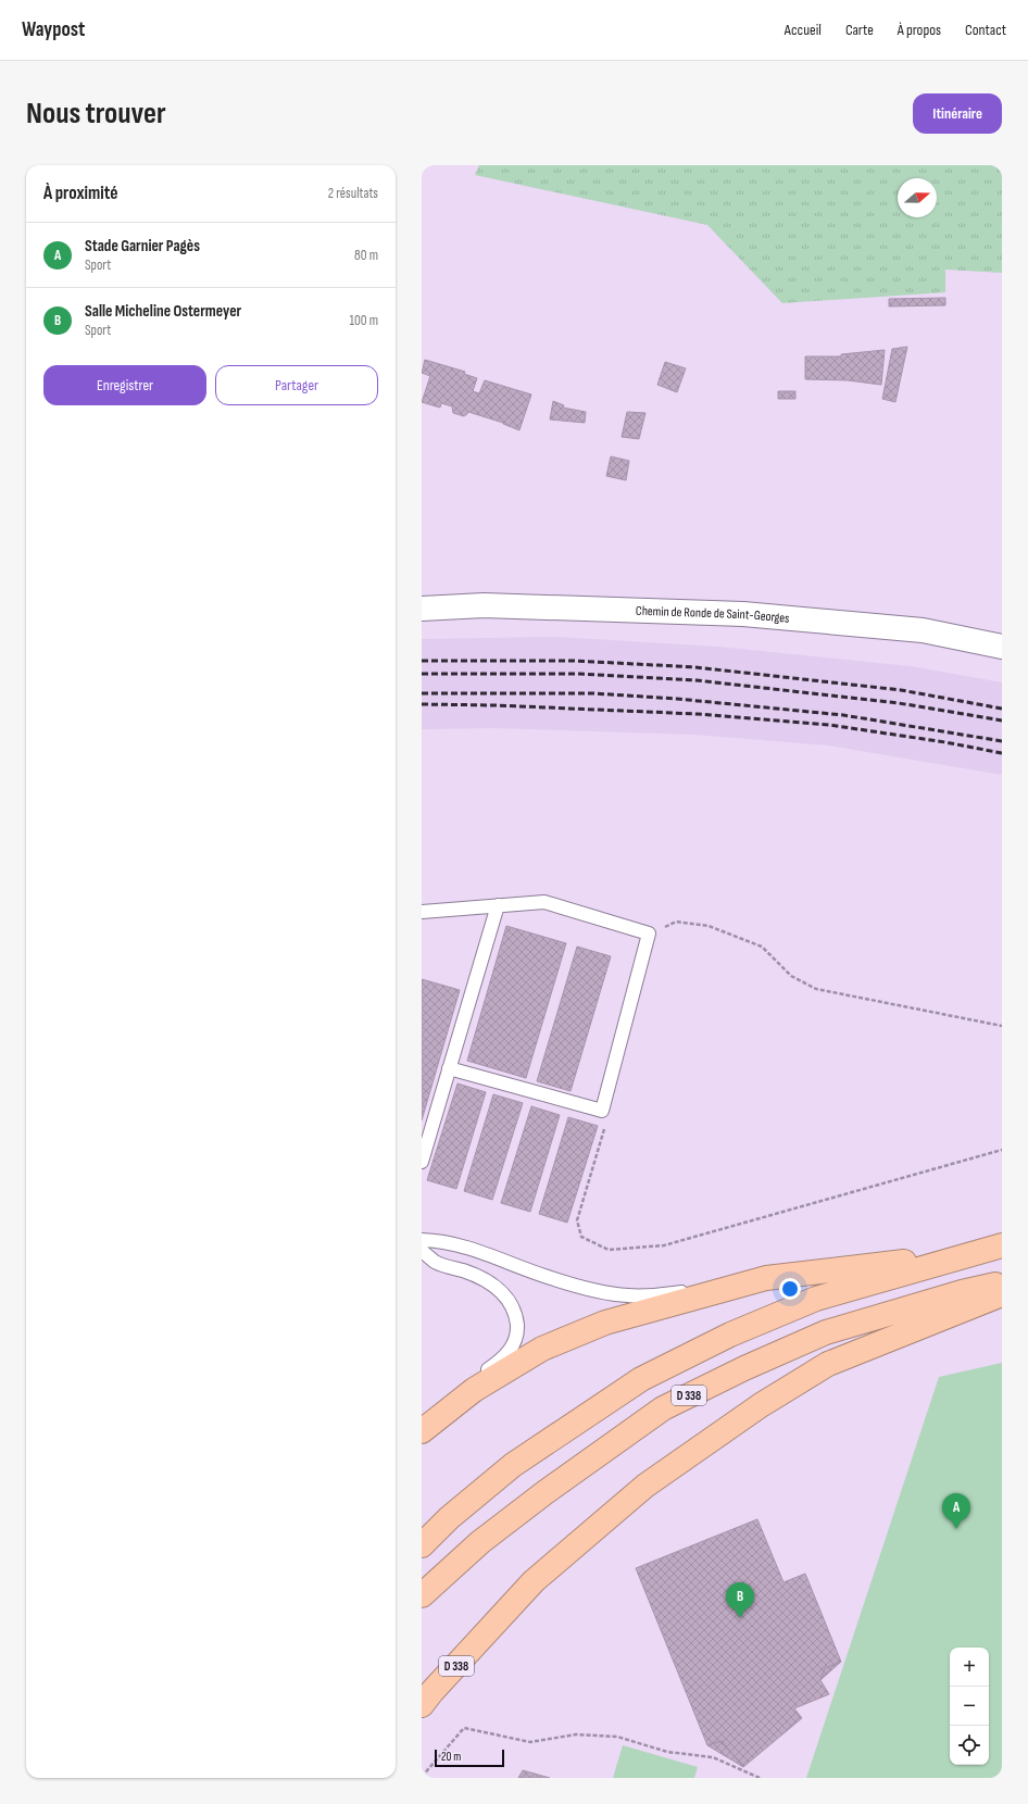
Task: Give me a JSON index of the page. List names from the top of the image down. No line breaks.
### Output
{"streets":{"highway":["D 338"],"street":["Chemin de Ronde de Saint-Georges"]},"scale_bar":"20 m","north":"right","page":{"header":"Waypost","nav":["Accueil","Carte","À propos","Contact"],"buttons":["Itinéraire",["Enregistrer","Partager"]],"title":"Nous trouver","heading":["À proximité","2 résultats"],"list":[{"mark":"A","name":"Stade Garnier Pagès","note":"Sport","value":"80 m"},{"mark":"B","name":"Salle Micheline Ostermeyer","note":"Sport","value":"100 m"}],"pins":["A","B"],"map_buttons":["+","−"],"scale":"20 m"}}
